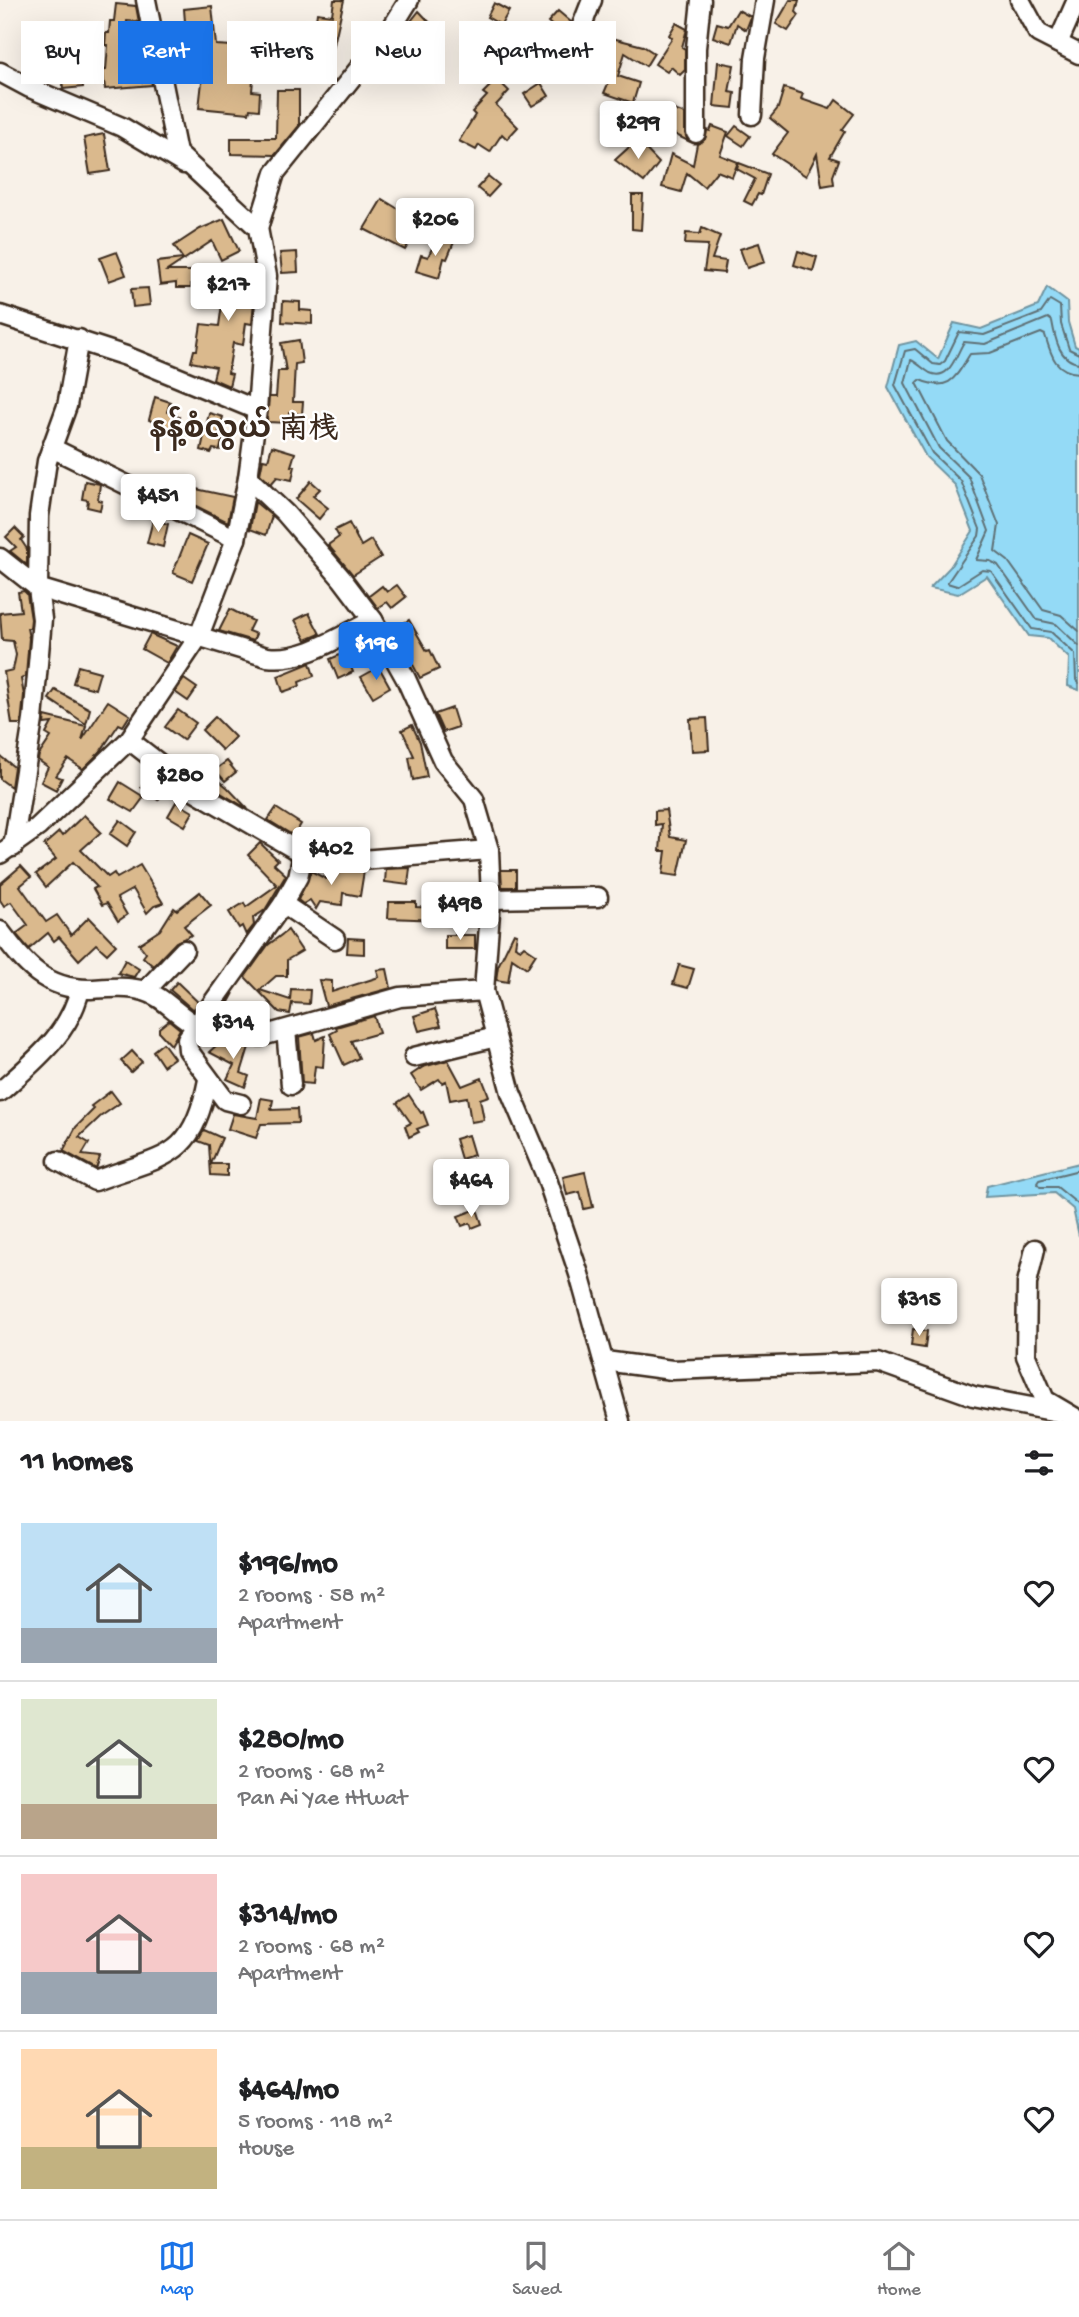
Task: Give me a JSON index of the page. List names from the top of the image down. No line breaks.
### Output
{"districts":["နန့်စံလွယ် 南栈"],"page":{"chip":["Buy","Rent","Filters","New","Apartment"],"price":["$299","$206","$217","$451","$196","$280","$402","$498","$314","$464","$315"],"heading":"11 homes","list":[{"name":"$196/mo","note":"2 rooms · 58 m² · Apartment"},{"name":"$280/mo","note":"2 rooms · 68 m² · Pan Ai Yae Htwat"},{"name":"$314/mo","note":"2 rooms · 68 m² · Apartment"},{"name":"$464/mo","note":"5 rooms · 118 m² · House"}],"tabs":["Map","Saved","Home"]}}
